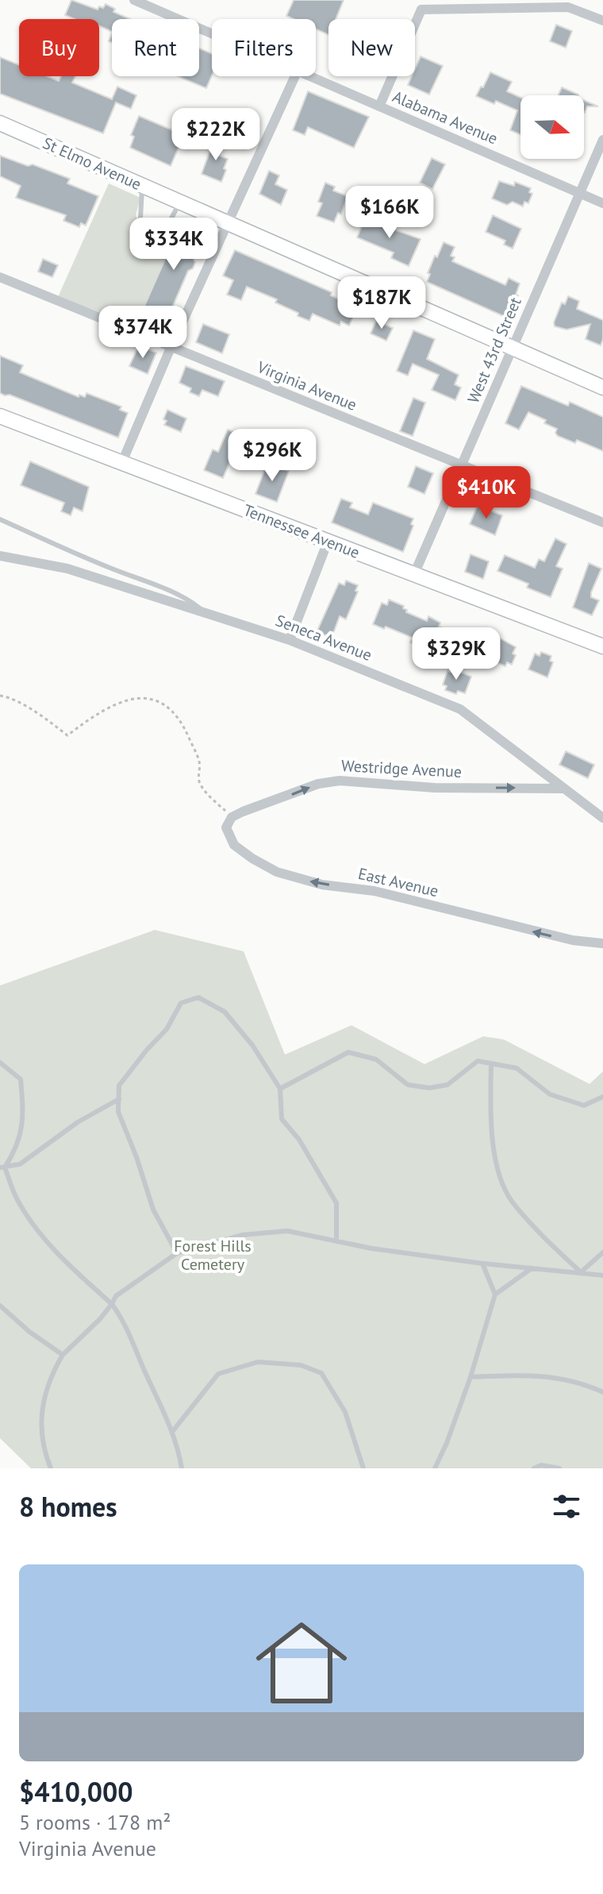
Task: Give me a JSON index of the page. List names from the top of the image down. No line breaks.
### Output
{"streets":{"main road":["St Elmo Avenue","Tennessee Avenue"],"street":["Alabama Avenue","West 43rd Street","Virginia Avenue","Seneca Avenue","Westridge Avenue","East Avenue"]},"crossings":[["Alabama Avenue","West 43rd Street"],["St Elmo Avenue","West 43rd Street"],["West 43rd Street","Virginia Avenue"],["West 43rd Street","Tennessee Avenue"],["Seneca Avenue","Westridge Avenue"],["Westridge Avenue","East Avenue"]],"one_way":["Westridge Avenue","East Avenue"],"parks":["Forest Hills Cemetery"],"north":"right","page":{"chip":["Buy","Rent","Filters","New"],"price":["$222K","$166K","$334K","$187K","$374K","$296K","$410K","$329K"],"heading":"8 homes","list":[{"name":"$410,000","note":"5 rooms · 178 m² · Virginia Avenue"}]}}
